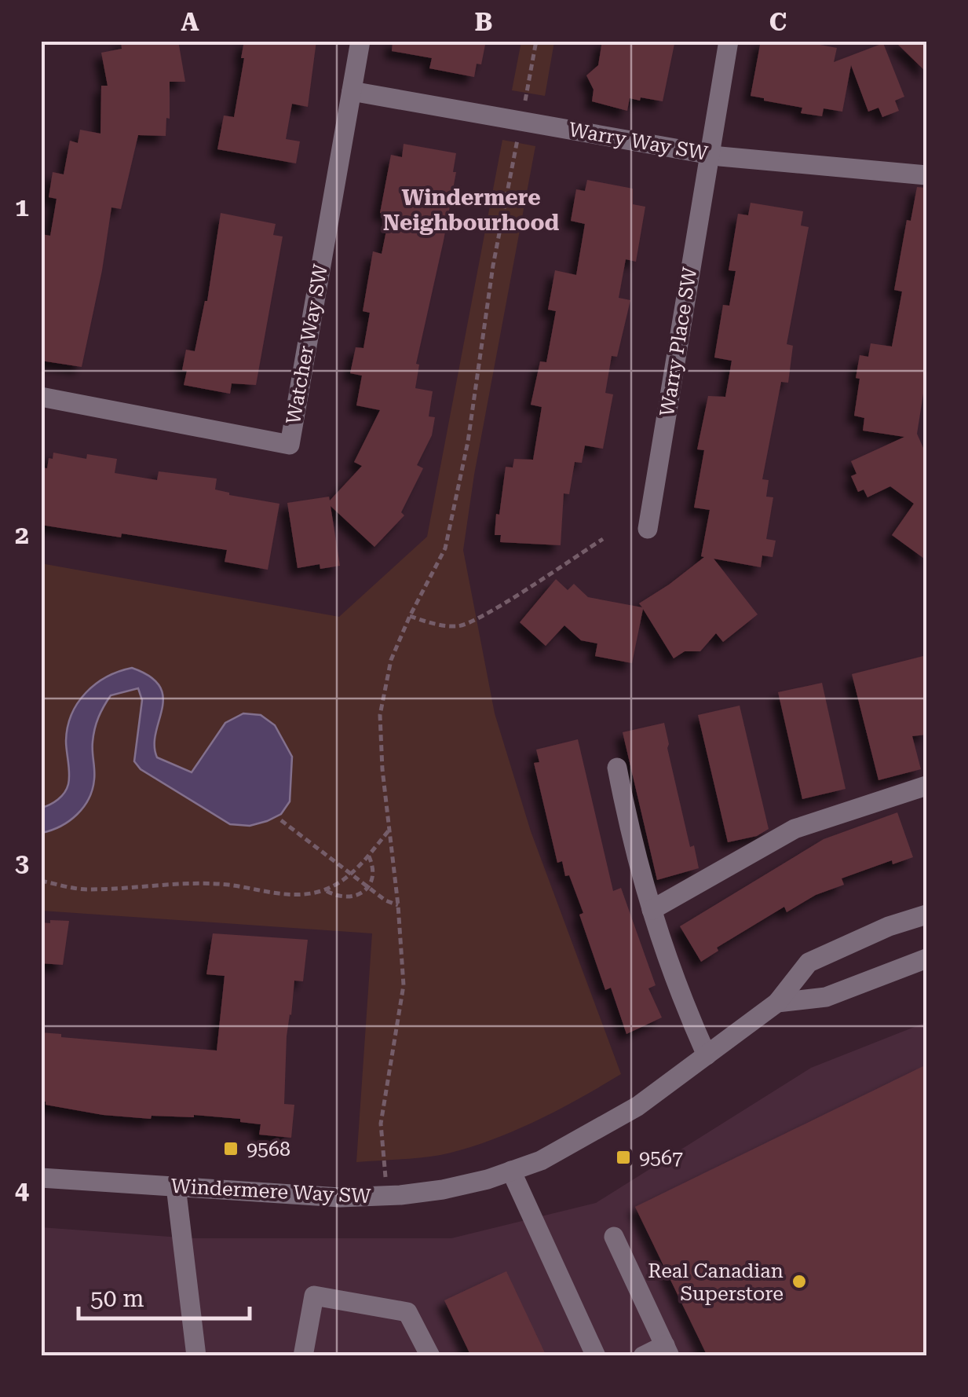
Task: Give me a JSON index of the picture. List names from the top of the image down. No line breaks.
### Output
{"streets":{"street":["Warry Way SW","Warry Place SW","Watcher Way SW","Windermere Way SW"]},"crossings":[["Warry Way SW","Warry Place SW"],["Warry Way SW","Watcher Way SW"]],"districts":["Windermere Neighbourhood"],"places":{"transit":["9568","9567"],"other":["Real Canadian Superstore"]},"scale_bar":"50 m","grid":{"columns":["A","B","C"],"rows":["1","2","3","4"]}}
